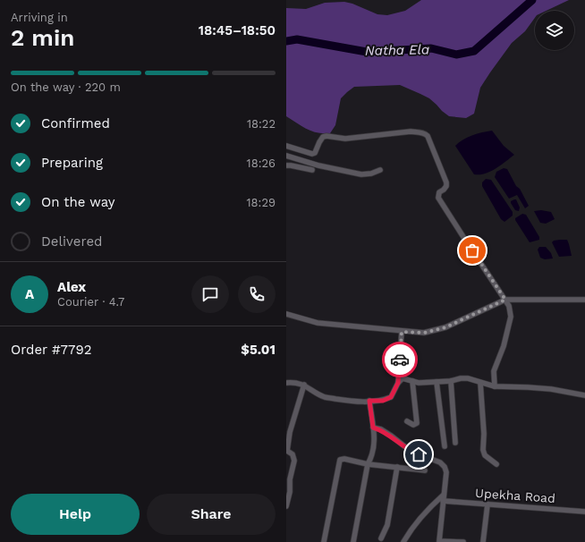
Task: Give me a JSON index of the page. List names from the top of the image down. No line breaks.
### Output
{"streets":{"street":["Upekha Road"]},"water":["Natha Ela"],"page":{"heading":["2 min","Arriving in","18:45–18:50"],"panel":["Alex","Courier · 4.7","Order #7792","$5.01"],"bar":"On the way · 220 m","list":[["Confirmed","18:22"],["Preparing","18:26"],["On the way","18:29"],"Delivered"],"round":"A","buttons":["Help","Share"]}}
